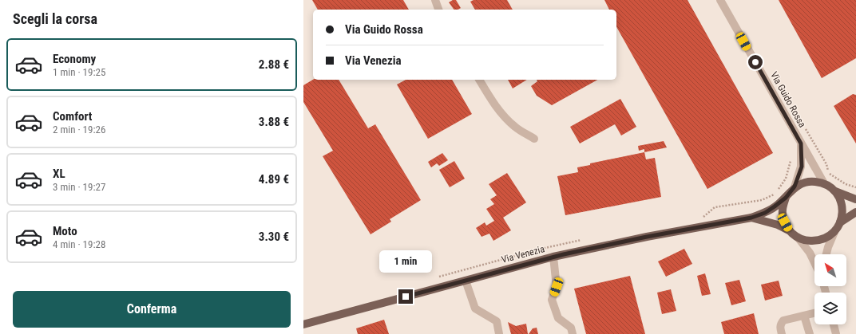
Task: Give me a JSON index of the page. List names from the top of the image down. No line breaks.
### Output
{"streets":{"main road":["Via Venezia"],"street":["Via Guido Rossa"]},"crossings":[["Via Guido Rossa","Via Venezia"]],"north":"top left","page":{"heading":"Scegli la corsa","banner":["Via Guido Rossa","Via Venezia"],"list":[{"name":"Economy","note":"1 min · 19:25","value":"2.88 €"},{"name":"Comfort","note":"2 min · 19:26","value":"3.88 €"},{"name":"XL","note":"3 min · 19:27","value":"4.89 €"},{"name":"Moto","note":"4 min · 19:28","value":"3.30 €"}],"bubble":"1 min","buttons":"Conferma"}}
